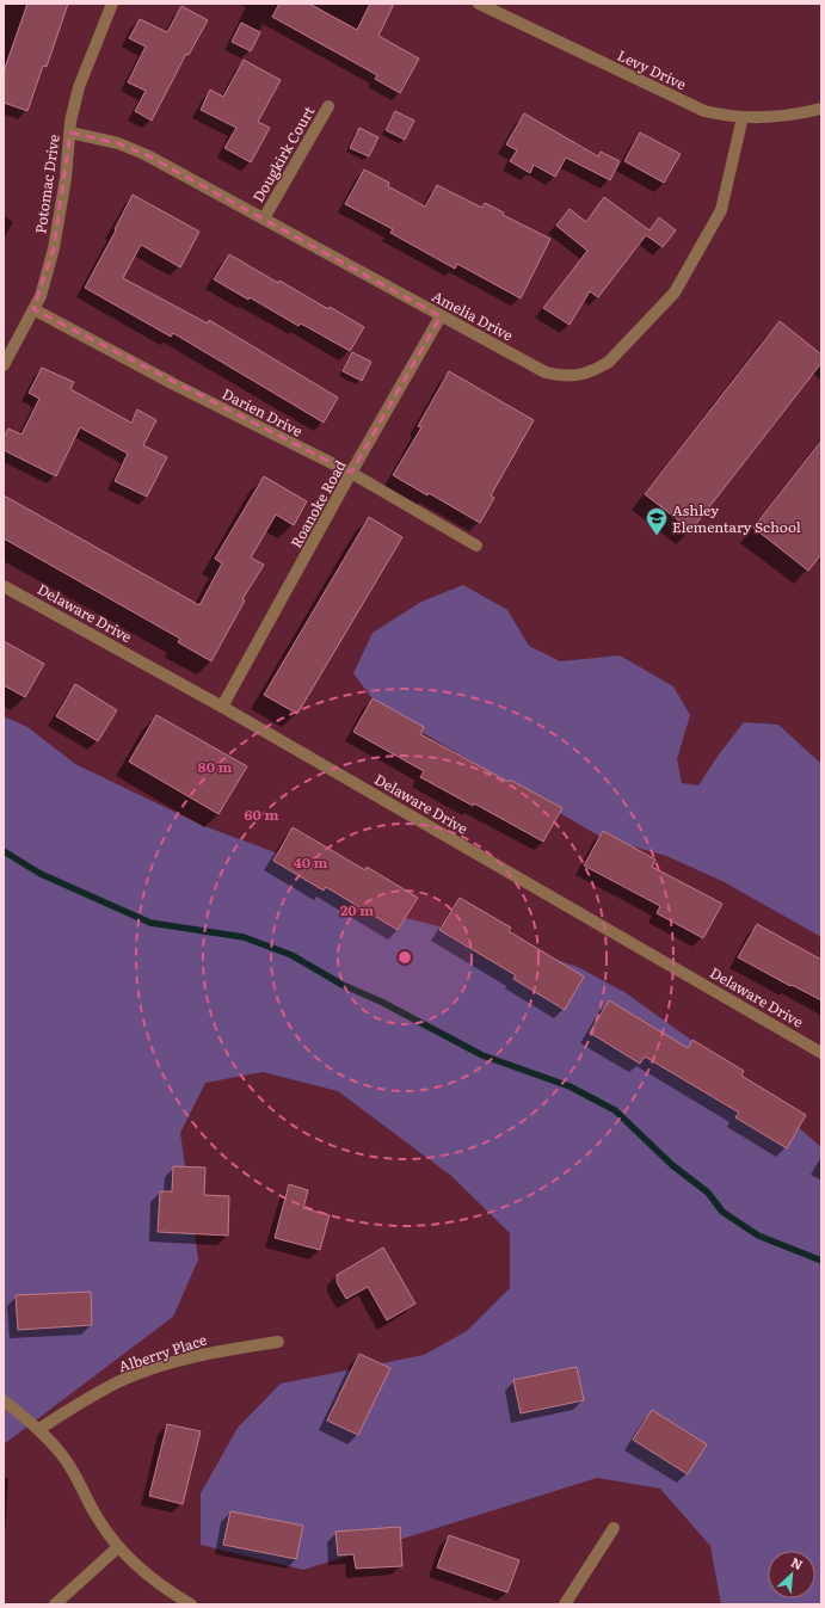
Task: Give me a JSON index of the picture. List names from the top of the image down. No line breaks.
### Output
{"streets":{"street":["Levy Drive","Dougkirk Court","Potomac Drive","Amelia Drive","Darien Drive","Roanoke Road","Delaware Drive","Alberry Place"]},"crossings":[["Levy Drive","Amelia Drive"],["Dougkirk Court","Amelia Drive"],["Potomac Drive","Amelia Drive"],["Potomac Drive","Darien Drive"],["Amelia Drive","Roanoke Road"],["Darien Drive","Roanoke Road"],["Roanoke Road","Delaware Drive"]],"places":{"school or university":["Ashley Elementary School"]},"north":"top right","rings":["80 m","60 m","40 m","20 m"]}
